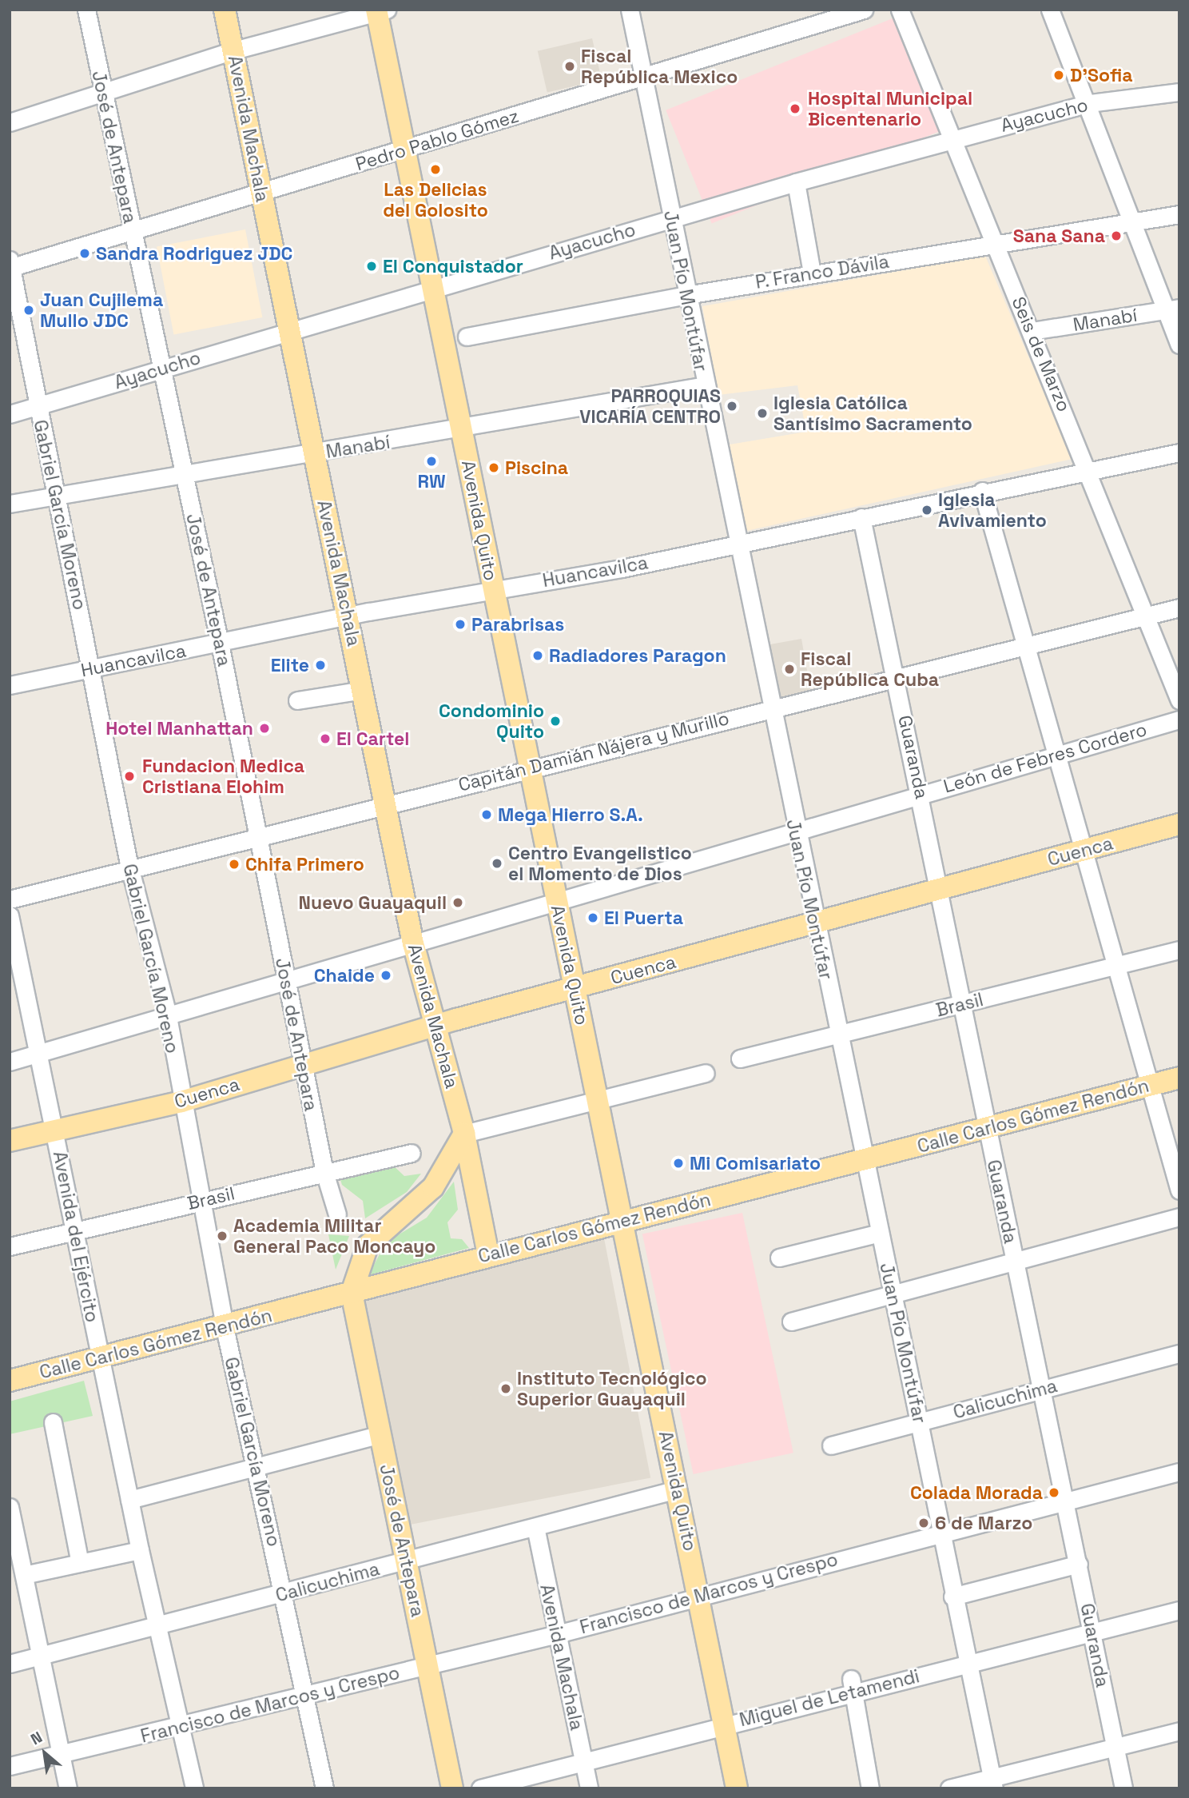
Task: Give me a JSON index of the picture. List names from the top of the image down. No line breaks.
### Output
{"streets":{"main road":["Avenida Machala","José de Antepara","Avenida Quito","Cuenca","Calle Carlos Gómez Rendón"],"street":["Ayacucho","Pedro Pablo Gómez","P. Franco Dávila","Juan Pío Montúfar","Manabí","Seis de Marzo","Gabriel García Moreno","Huancavilca","Capitán Damián Nájera y Murillo","Guaranda","León de Febres Cordero","Brasil","Avenida del Ejército","Calicuchima","Francisco de Marcos y Crespo","Miguel de Letamendi"]},"crossings":[["Ayacucho","Avenida Machala"],["Ayacucho","José de Antepara"],["Ayacucho","Juan Pío Montúfar"],["Ayacucho","Seis de Marzo"],["Ayacucho","Gabriel García Moreno"],["Ayacucho","Avenida Quito"],["Avenida Machala","Pedro Pablo Gómez"],["Avenida Machala","Manabí"],["Avenida Machala","Huancavilca"],["Avenida Machala","Capitán Damián Nájera y Murillo"],["Avenida Machala","León de Febres Cordero"],["Avenida Machala","Cuenca"],["Avenida Machala","Calle Carlos Gómez Rendón"],["Avenida Machala","Calicuchima"],["Avenida Machala","Francisco de Marcos y Crespo"],["Avenida Machala","Miguel de Letamendi"],["Pedro Pablo Gómez","José de Antepara"],["Pedro Pablo Gómez","Juan Pío Montúfar"],["Pedro Pablo Gómez","Gabriel García Moreno"],["Pedro Pablo Gómez","Avenida Quito"],["José de Antepara","Manabí"],["José de Antepara","Huancavilca"],["José de Antepara","Capitán Damián Nájera y Murillo"],["José de Antepara","León de Febres Cordero"],["José de Antepara","Cuenca"],["José de Antepara","Brasil"],["José de Antepara","Calle Carlos Gómez Rendón"],["José de Antepara","Calicuchima"],["José de Antepara","Francisco de Marcos y Crespo"],["P. Franco Dávila","Juan Pío Montúfar"],["P. Franco Dávila","Seis de Marzo"],["Juan Pío Montúfar","Manabí"],["Juan Pío Montúfar","Huancavilca"],["Juan Pío Montúfar","Capitán Damián Nájera y Murillo"],["Juan Pío Montúfar","León de Febres Cordero"],["Juan Pío Montúfar","Cuenca"],["Juan Pío Montúfar","Brasil"],["Juan Pío Montúfar","Calle Carlos Gómez Rendón"],["Juan Pío Montúfar","Calicuchima"],["Juan Pío Montúfar","Francisco de Marcos y Crespo"],["Juan Pío Montúfar","Miguel de Letamendi"],["Manabí","Seis de Marzo"],["Manabí","Gabriel García Moreno"],["Manabí","Avenida Quito"],["Seis de Marzo","Huancavilca"],["Seis de Marzo","Capitán Damián Nájera y Murillo"],["Gabriel García Moreno","Huancavilca"],["Gabriel García Moreno","Capitán Damián Nájera y Murillo"],["Gabriel García Moreno","León de Febres Cordero"],["Gabriel García Moreno","Cuenca"],["Gabriel García Moreno","Brasil"],["Gabriel García Moreno","Calle Carlos Gómez Rendón"],["Gabriel García Moreno","Calicuchima"],["Gabriel García Moreno","Francisco de Marcos y Crespo"],["Avenida Quito","Huancavilca"],["Avenida Quito","Capitán Damián Nájera y Murillo"],["Avenida Quito","León de Febres Cordero"],["Avenida Quito","Cuenca"],["Avenida Quito","Calle Carlos Gómez Rendón"],["Avenida Quito","Calicuchima"],["Avenida Quito","Francisco de Marcos y Crespo"],["Avenida Quito","Miguel de Letamendi"],["Huancavilca","Guaranda"],["Capitán Damián Nájera y Murillo","Guaranda"],["Guaranda","León de Febres Cordero"],["Guaranda","Cuenca"],["Guaranda","Brasil"],["Guaranda","Calle Carlos Gómez Rendón"],["Guaranda","Calicuchima"],["Guaranda","Francisco de Marcos y Crespo"],["Guaranda","Miguel de Letamendi"],["León de Febres Cordero","Avenida del Ejército"],["Cuenca","Avenida del Ejército"],["Brasil","Avenida del Ejército"],["Calle Carlos Gómez Rendón","Avenida del Ejército"],["Avenida del Ejército","Calicuchima"],["Avenida del Ejército","Francisco de Marcos y Crespo"]],"places":["Fiscal República Mexico","D'Sofia","Hospital Municipal Bicentenario","Las Delicias del Golosito","Sana Sana","Sandra Rodriguez JDC","El Conquistador","Juan Cujilema Mullo JDC","PARROQUIAS VICARÍA CENTRO","Iglesia Católica Santísimo Sacramento","RW","Piscina","Iglesia Avivamiento","Parabrisas","Radiadores Paragon","Elite","Fiscal República Cuba","Condominio Quito","Hotel Manhattan","El Cartel","Fundacion Medica Cristiana Elohim","Mega Hierro S.A.","Centro Evangelistico el Momento de Dios","Chifa Primero","Nuevo Guayaquil","El Puerta","Chaide","Mi Comisariato","Academia Militar General Paco Moncayo","Instituto Tecnológico Superior Guayaquil","Colada Morada","6 de Marzo"],"north":"top left"}
